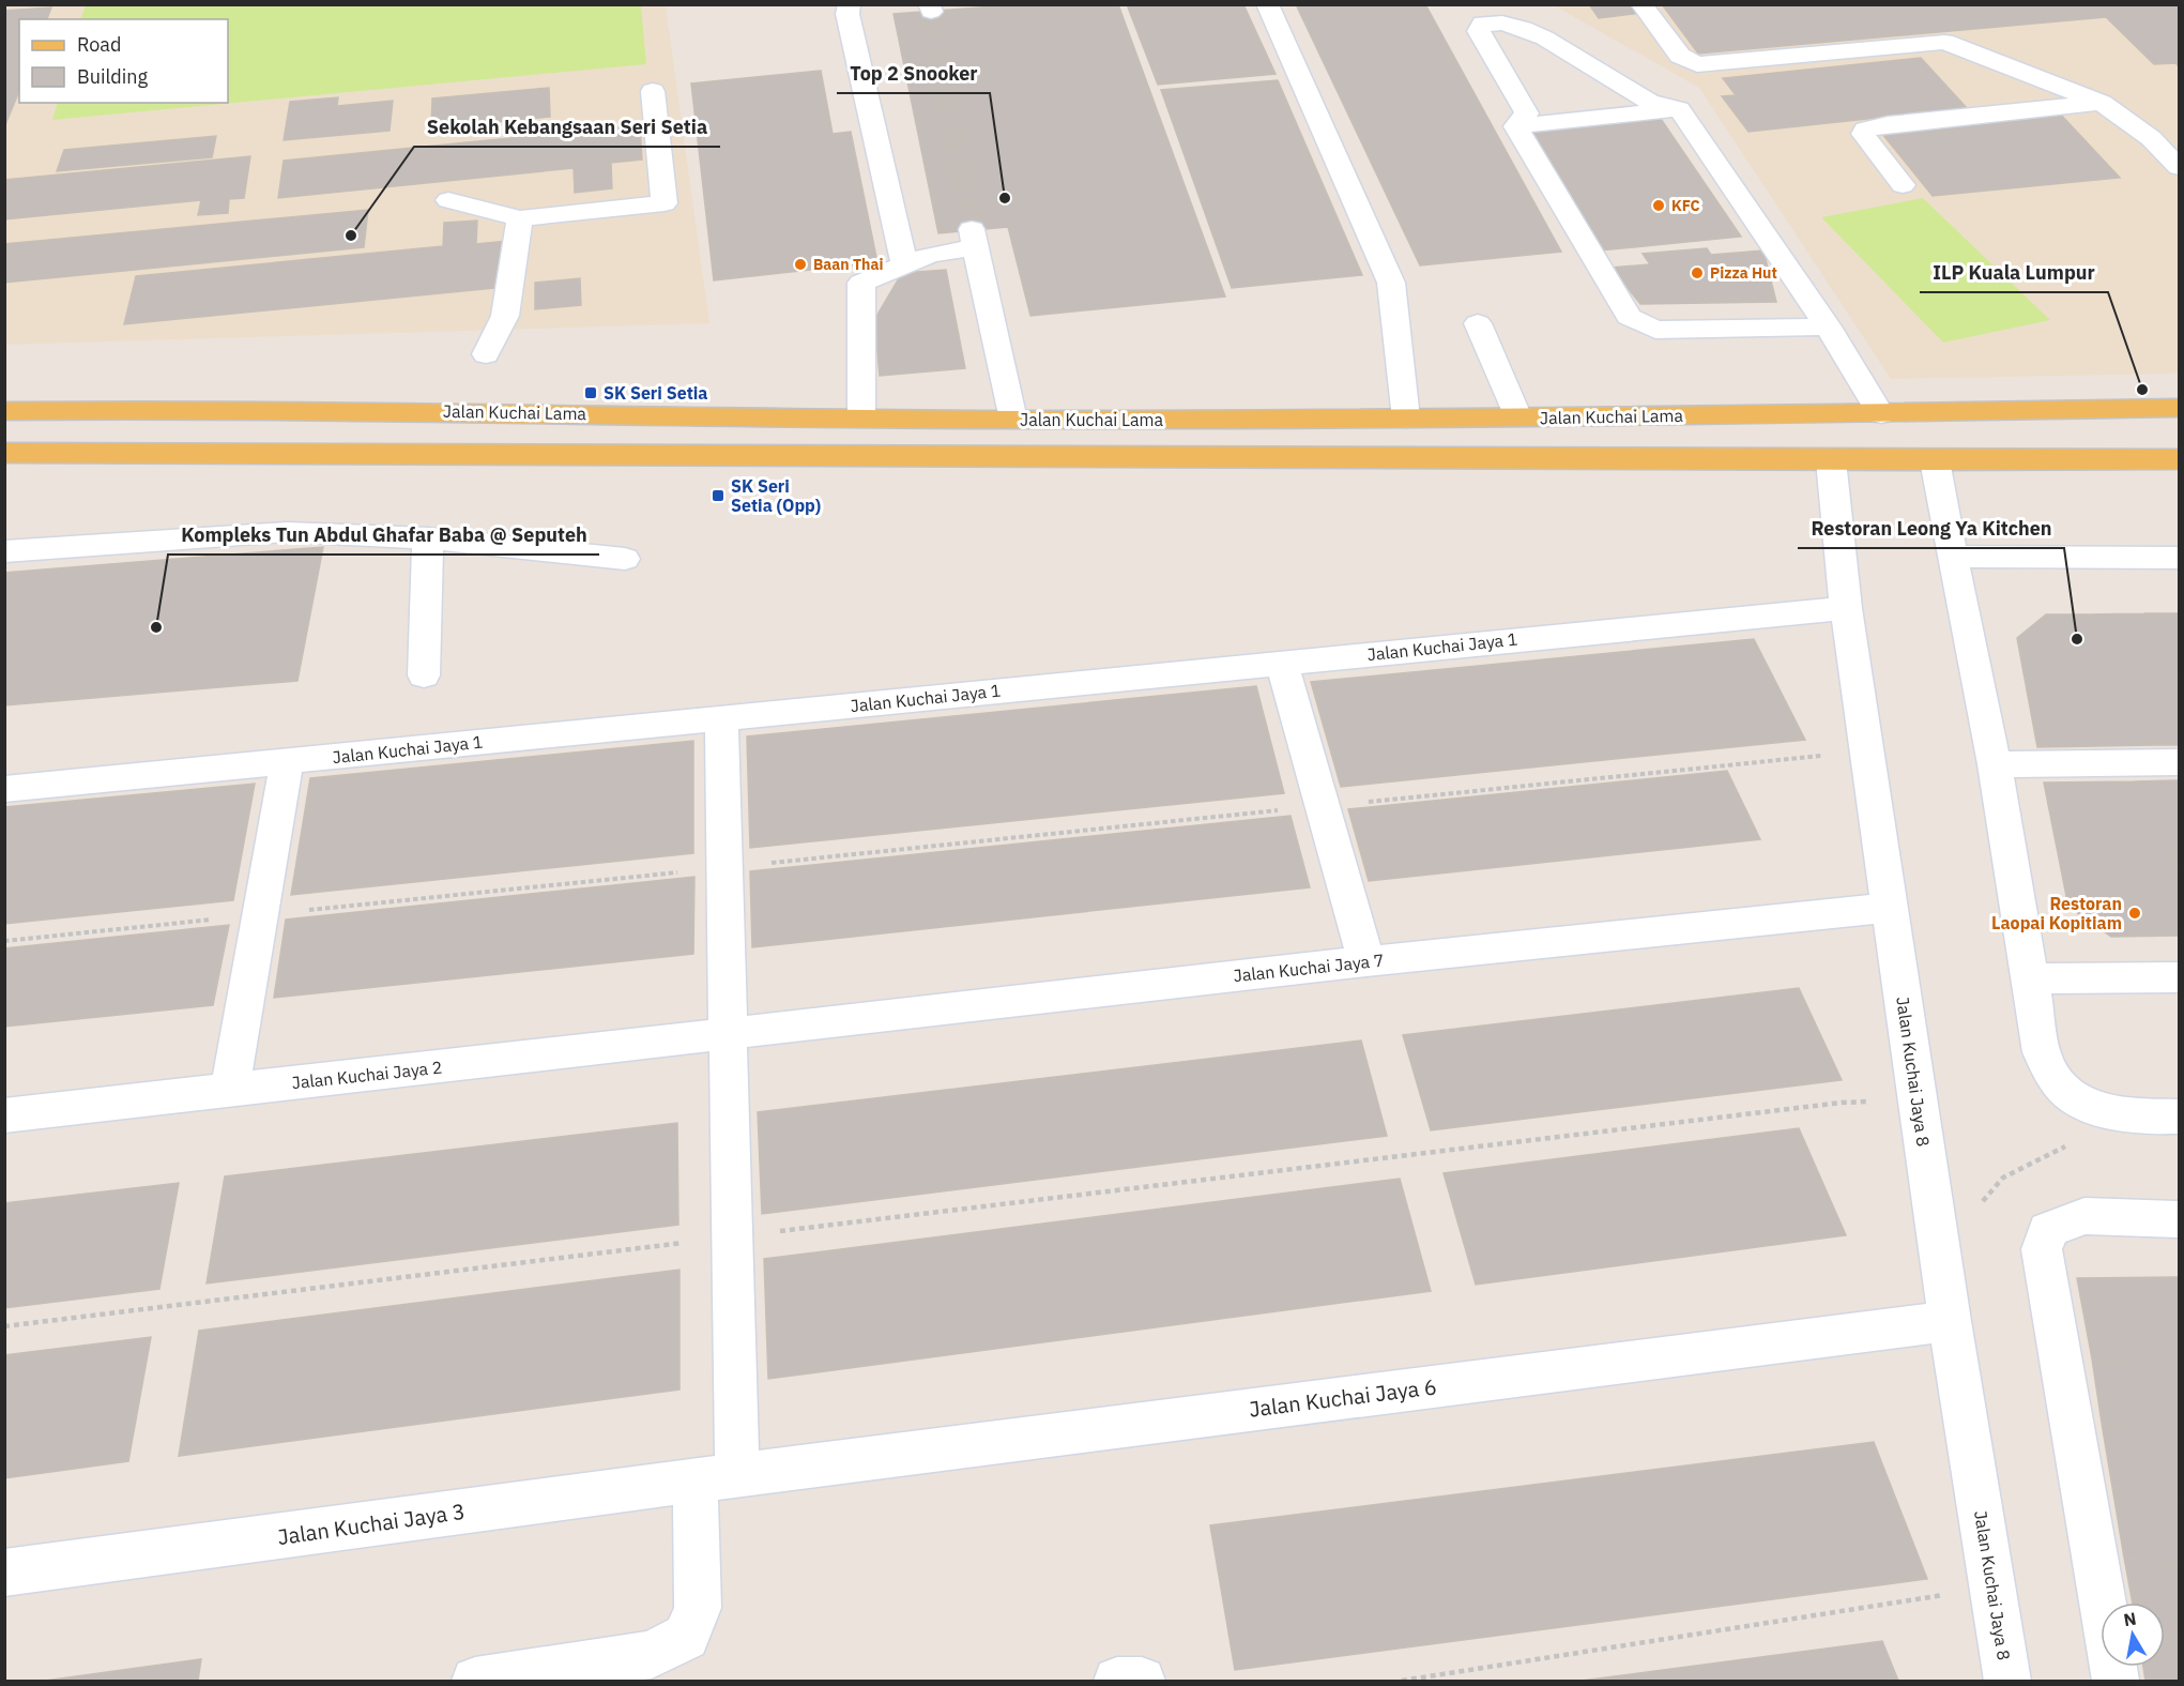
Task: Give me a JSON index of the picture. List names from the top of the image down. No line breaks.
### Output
{"streets":{"main road":["Jalan Kuchai Lama"],"street":["Jalan Kuchai Jaya 1","Jalan Kuchai Jaya 7","Jalan Kuchai Jaya 8","Jalan Kuchai Jaya 2","Jalan Kuchai Jaya 6","Jalan Kuchai Jaya 3"]},"crossings":[["Jalan Kuchai Jaya 1","Jalan Kuchai Jaya 8"],["Jalan Kuchai Jaya 7","Jalan Kuchai Jaya 8"],["Jalan Kuchai Jaya 7","Jalan Kuchai Jaya 2"],["Jalan Kuchai Jaya 8","Jalan Kuchai Jaya 6"],["Jalan Kuchai Jaya 6","Jalan Kuchai Jaya 3"]],"places":{"other":["Top 2 Snooker","KFC","Sekolah Kebangsaan Seri Setia","Baan Thai","Pizza Hut","ILP Kuala Lumpur","Kompleks Tun Abdul Ghafar Baba @ Seputeh","Restoran Leong Ya Kitchen","Restoran Laopai Kopitiam"],"transit":["SK Seri Setia","SK Seri Setia (Opp)"]},"legend":["Road","Building"],"north":"top"}
